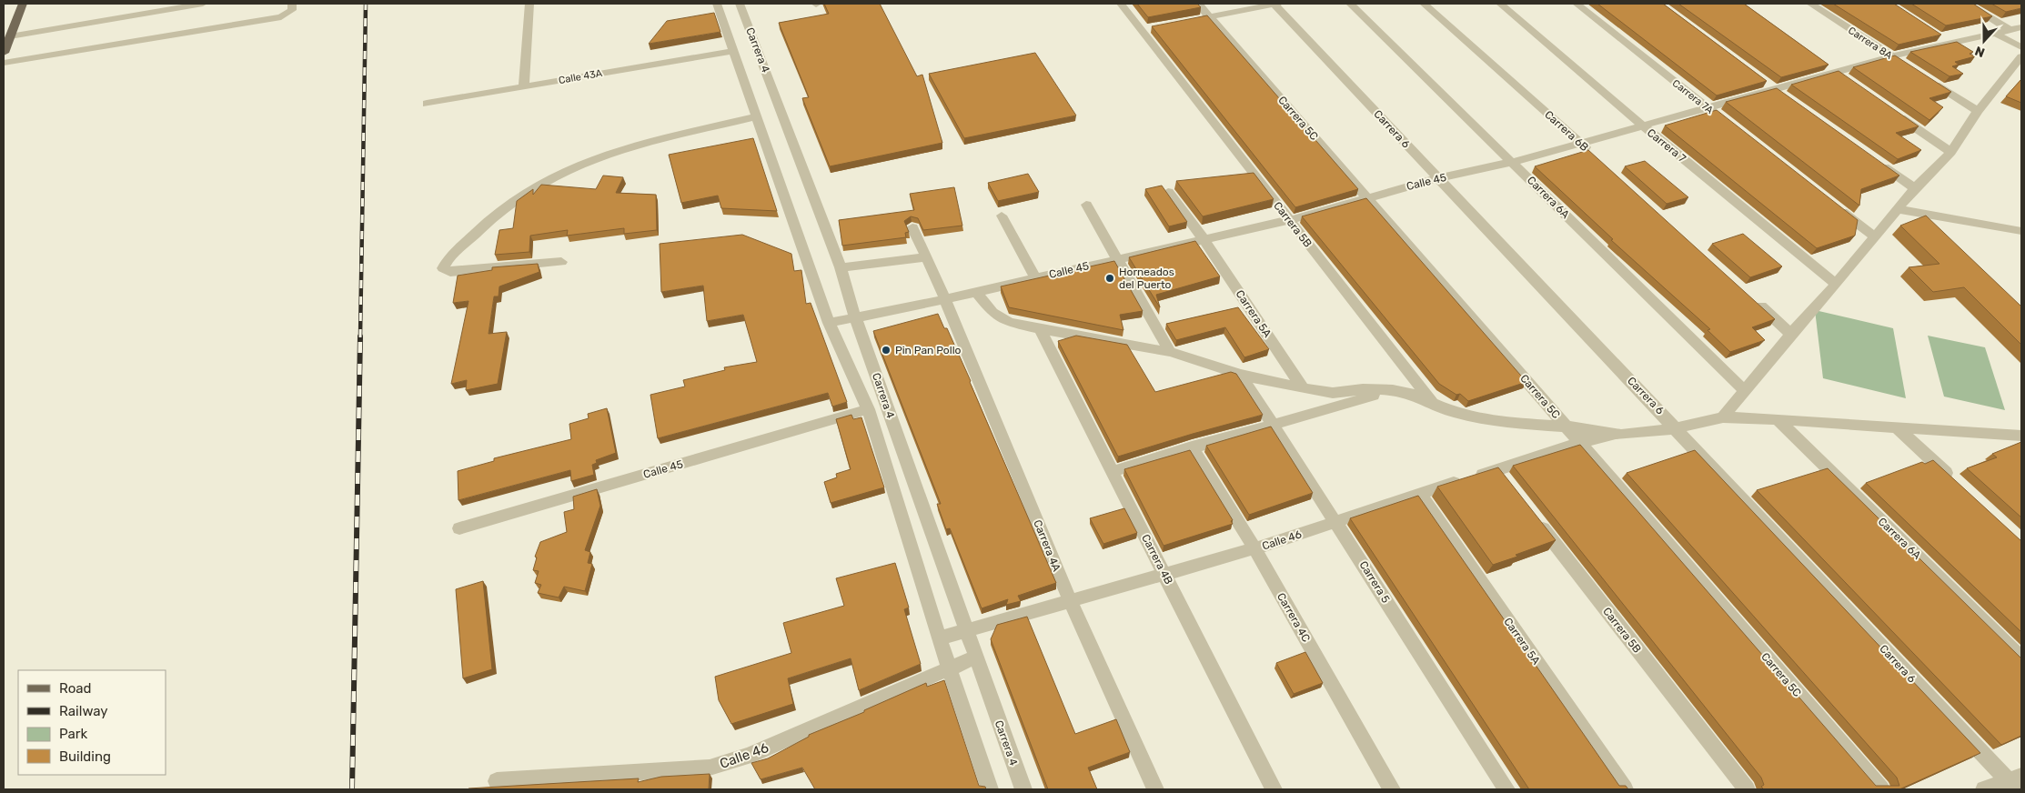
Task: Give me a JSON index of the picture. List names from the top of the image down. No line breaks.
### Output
{"streets":{"street":["Carrera 8A","Carrera 4","Calle 43A","Carrera 7A","Carrera 5C","Carrera 6","Carrera 6B","Carrera 7","Calle 45","Carrera 6A","Carrera 5B","Carrera 5A","Calle 46","Carrera 4A","Carrera 4B","Carrera 5","Carrera 4C"]},"crossings":[["Carrera 8A","Calle 45"],["Carrera 4","Calle 43A"],["Carrera 4","Calle 45"],["Carrera 4","Calle 46"],["Carrera 7A","Calle 45"],["Carrera 5C","Calle 45"],["Carrera 5C","Calle 46"],["Carrera 6","Calle 45"],["Carrera 6B","Calle 45"],["Carrera 7","Calle 45"],["Calle 45","Carrera 6A"],["Calle 45","Carrera 5B"],["Calle 45","Carrera 5A"],["Calle 45","Carrera 4A"],["Carrera 5A","Calle 46"],["Calle 46","Carrera 4A"],["Calle 46","Carrera 4B"],["Calle 46","Carrera 5"],["Calle 46","Carrera 4C"]],"places":["Horneados del Puerto","Pin Pan Pollo"],"legend":["Road","Railway","Park","Building"],"north":"bottom"}
